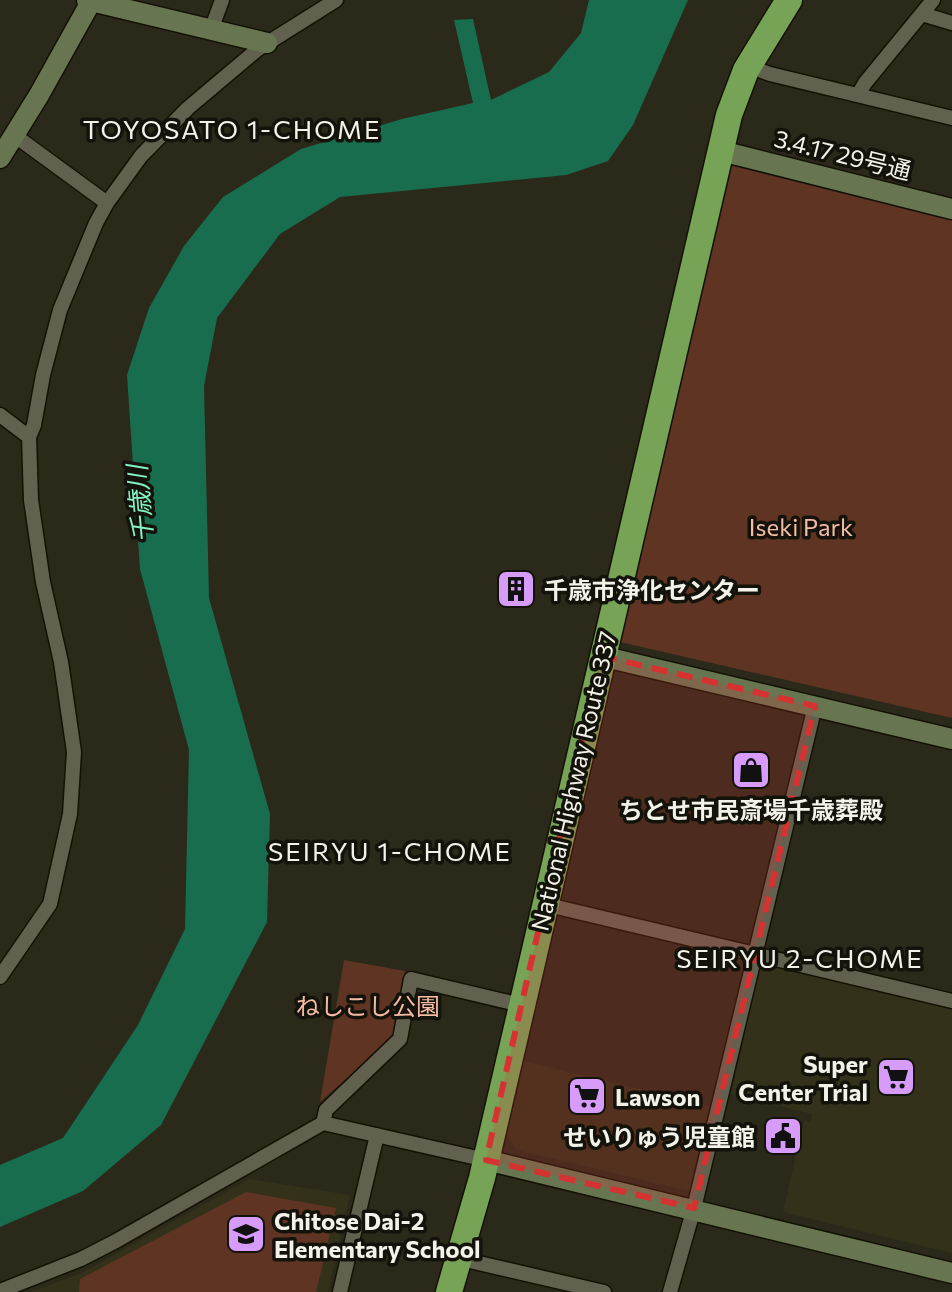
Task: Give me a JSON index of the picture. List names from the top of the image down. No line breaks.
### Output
{"streets":{"highway":["National Highway Route 337"],"street":["3.4.17 29号通"]},"crossings":[["3.4.17 29号通","National Highway Route 337"]],"districts":["TOYOSATO 1-CHOME","SEIRYU 1-CHOME","SEIRYU 2-CHOME"],"water":["千歳川"],"parks":["Iseki Park","ねしこし公園"],"places":{"building":["千歳市浄化センター"],"shop":["ちとせ市民斎場千歳葬殿"],"supermarket":["Super Center Trial","Lawson"],"public building":["せいりゅう児童館"],"school or university":["Chitose Dai-2 Elementary School"]}}
